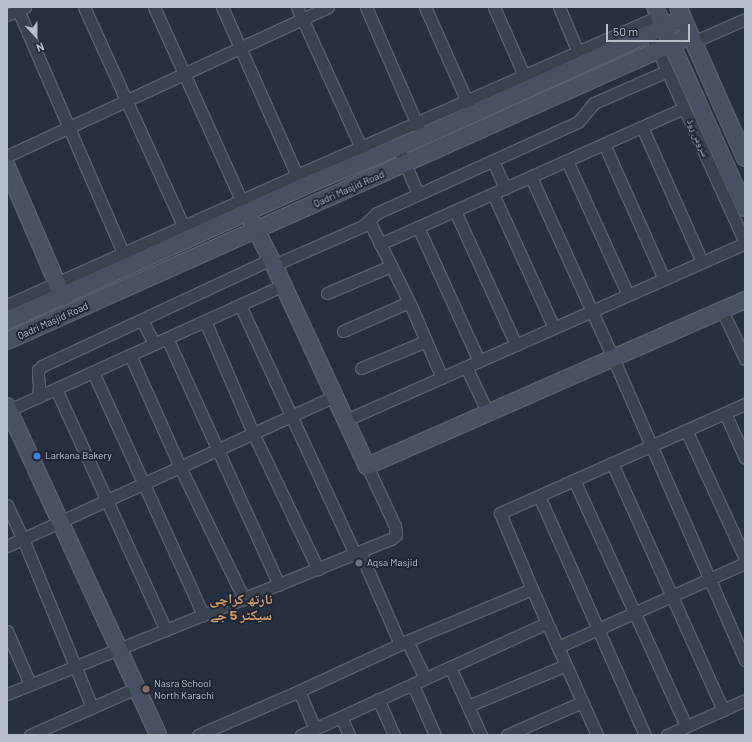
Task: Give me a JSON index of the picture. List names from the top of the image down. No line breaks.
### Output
{"streets":{"street":["سروس روڈ","Qadri Masjid Road"]},"crossings":[["سروس روڈ","Qadri Masjid Road"]],"districts":["نارتھ کراچی سیکٹر 5 جے"],"places":["Larkana Bakery","Aqsa Masjid","Nasra School North Karachi"],"scale_bar":"50 m","north":"bottom"}
